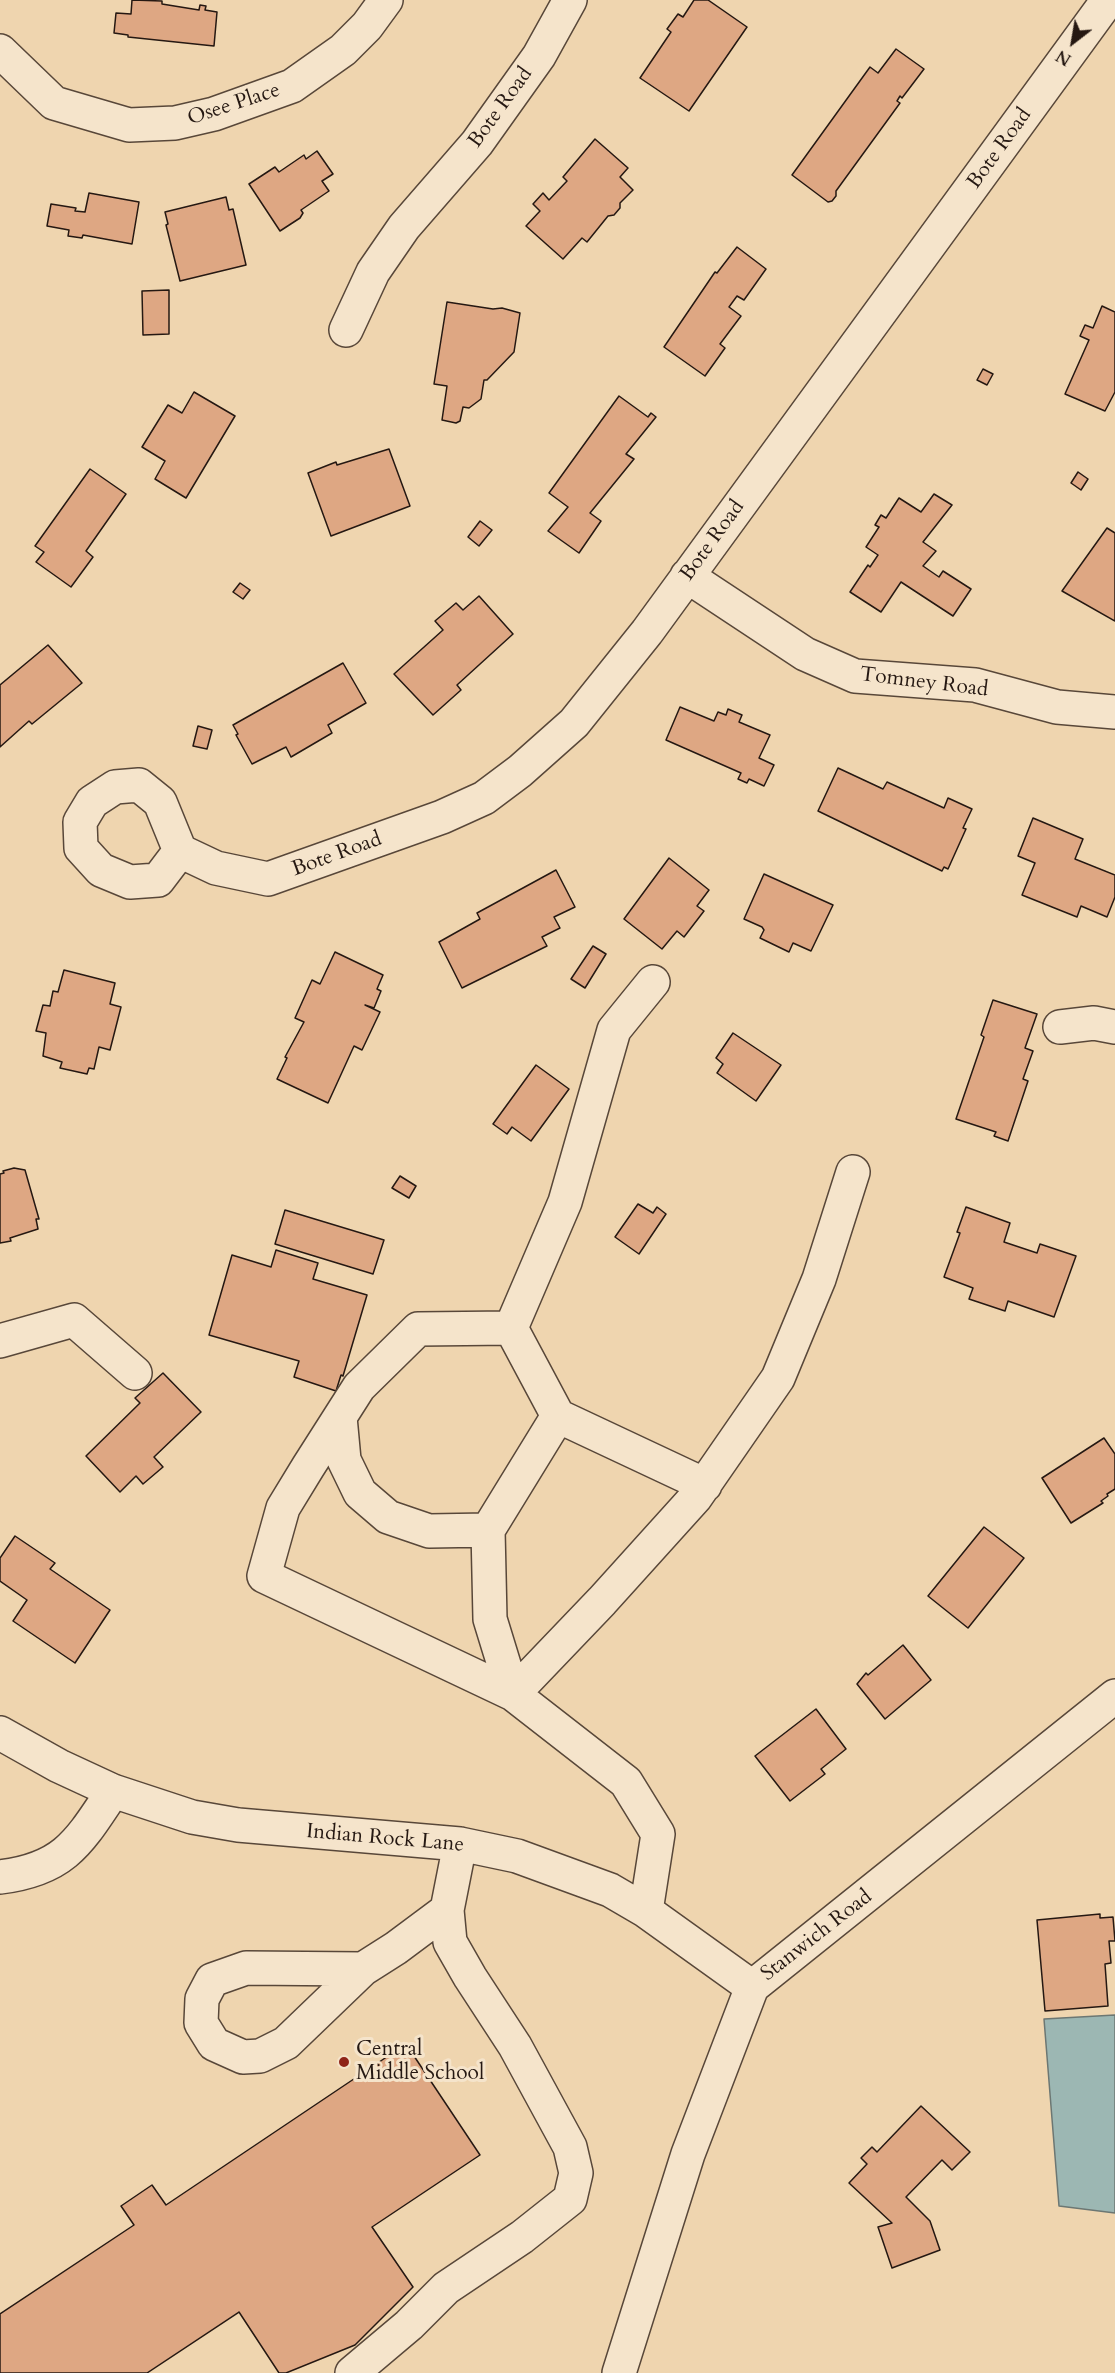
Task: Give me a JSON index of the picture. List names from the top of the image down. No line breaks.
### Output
{"streets":{"street":["Osee Place","Bote Road","Tomney Road","Indian Rock Lane","Stanwich Road"]},"crossings":[["Bote Road","Tomney Road"],["Indian Rock Lane","Stanwich Road"]],"places":["Central Middle School"],"north":"bottom left"}
